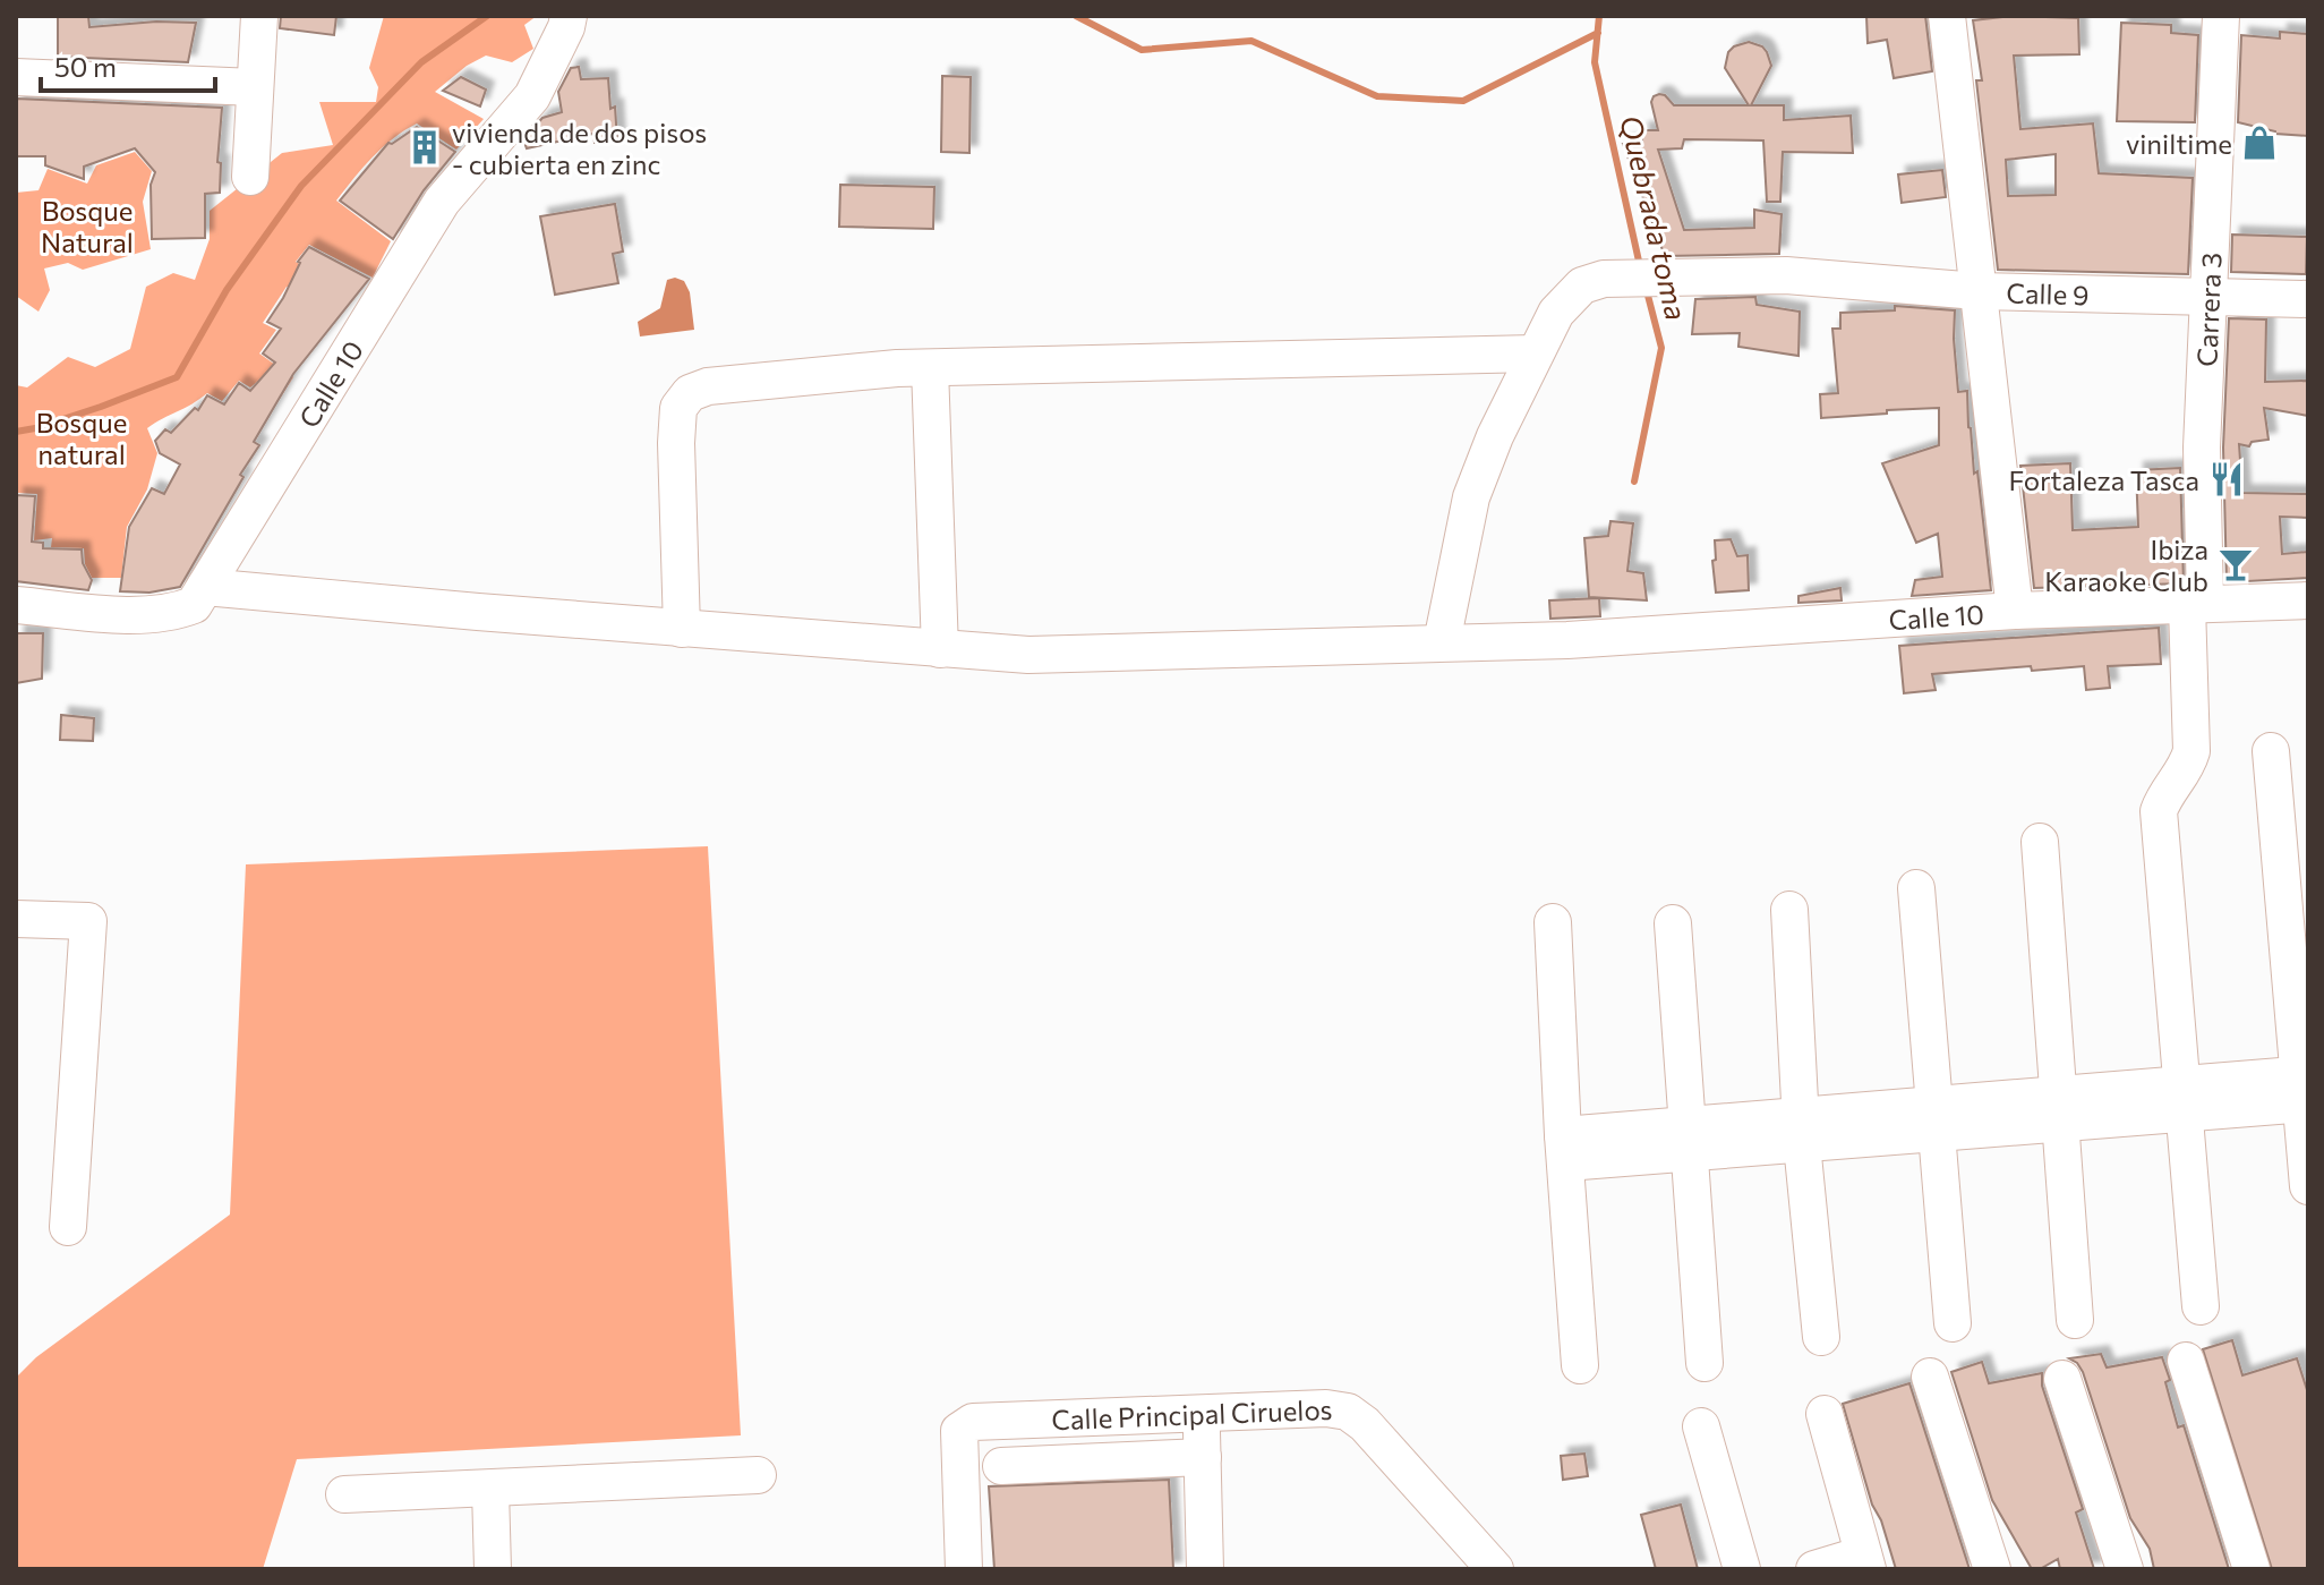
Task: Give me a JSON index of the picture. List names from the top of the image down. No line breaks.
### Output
{"streets":{"street":["Calle 9","Carrera 3","Calle 10","Calle Principal Ciruelos"]},"crossings":[["Calle 9","Carrera 3"],["Calle 9","Calle 10"],["Carrera 3","Calle 10"]],"water":["Quebrada toma"],"parks":["Bosque Natural","Bosque natural"],"places":{"shop":["viniltime"],"building":["vivienda de dos pisos - cubierta en zinc"],"restaurant":["Fortaleza Tasca"],"bar":["Ibiza Karaoke Club"]},"scale_bar":"50 m"}
